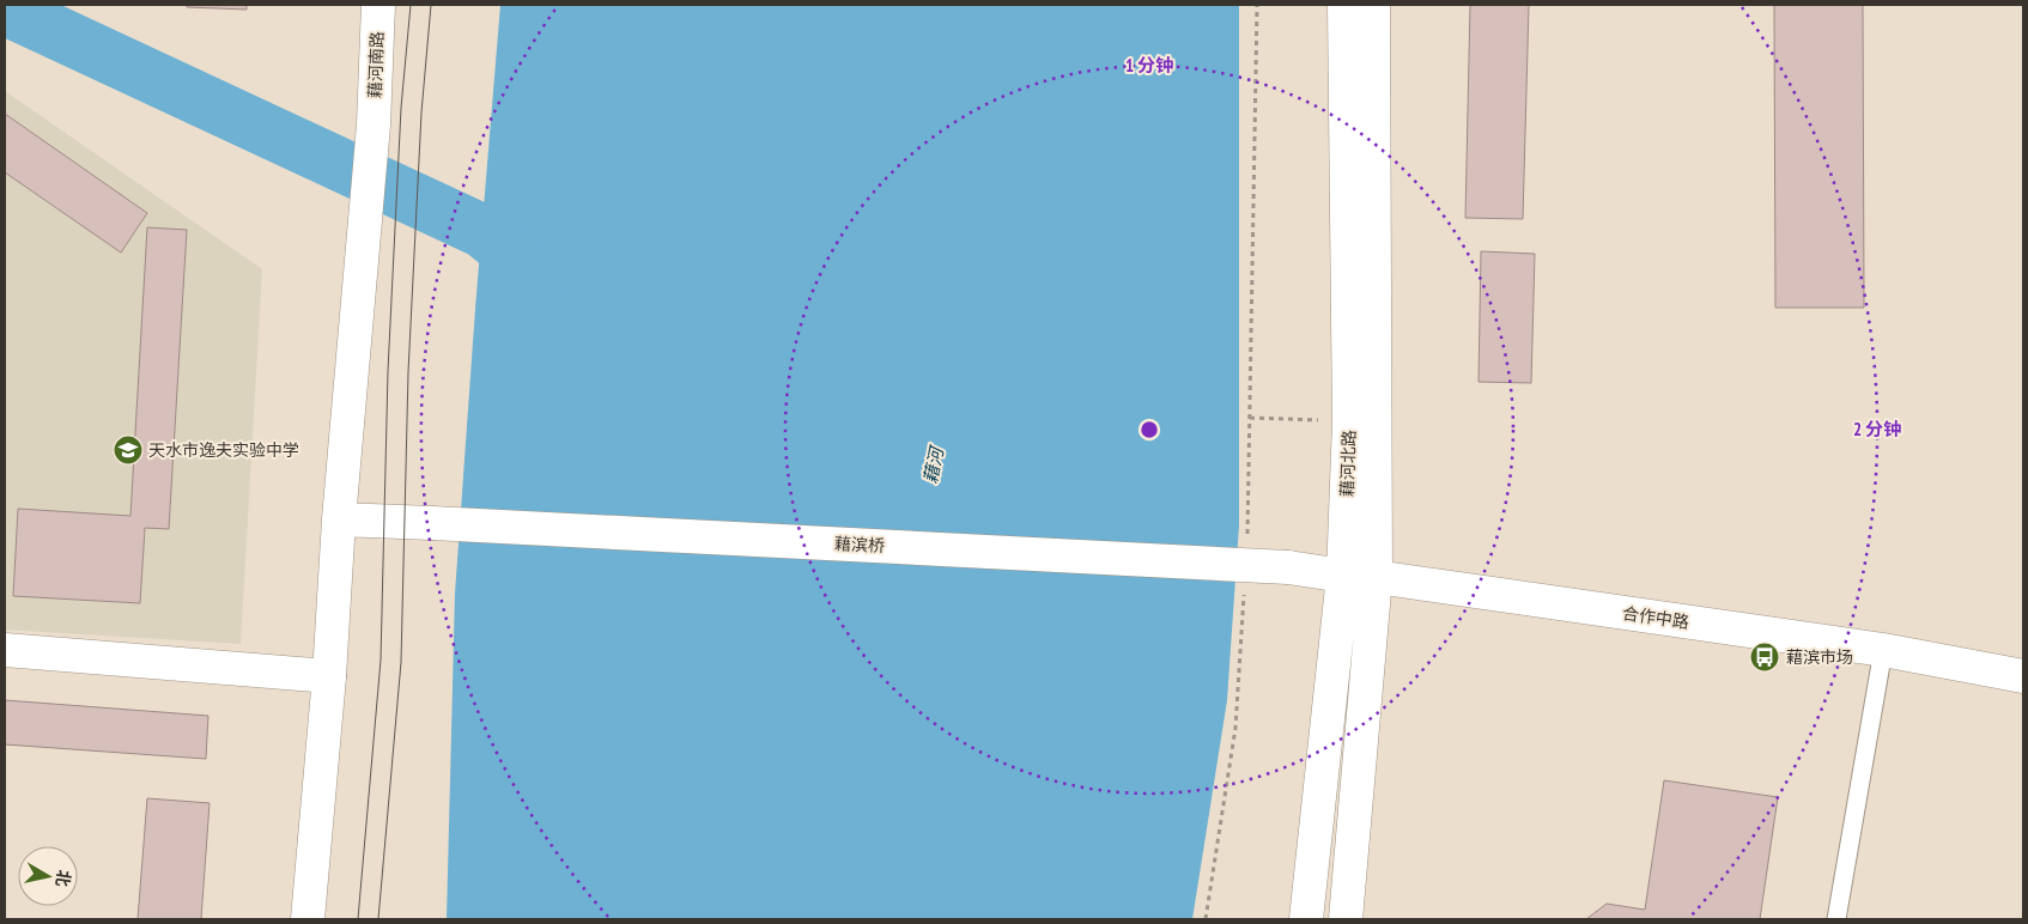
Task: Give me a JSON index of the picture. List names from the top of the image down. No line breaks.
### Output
{"streets":{"main road":["藉河南路","藉河北路","藉滨桥","合作中路"]},"crossings":[["藉河南路","藉滨桥"],["藉河北路","合作中路"],["藉滨桥","合作中路"]],"water":["藉河"],"places":{"school or university":["天水市逸夫实验中学"],"bus stop":["藉滨市场"]},"north":"right","rings":["1 分钟","2 分钟"]}
